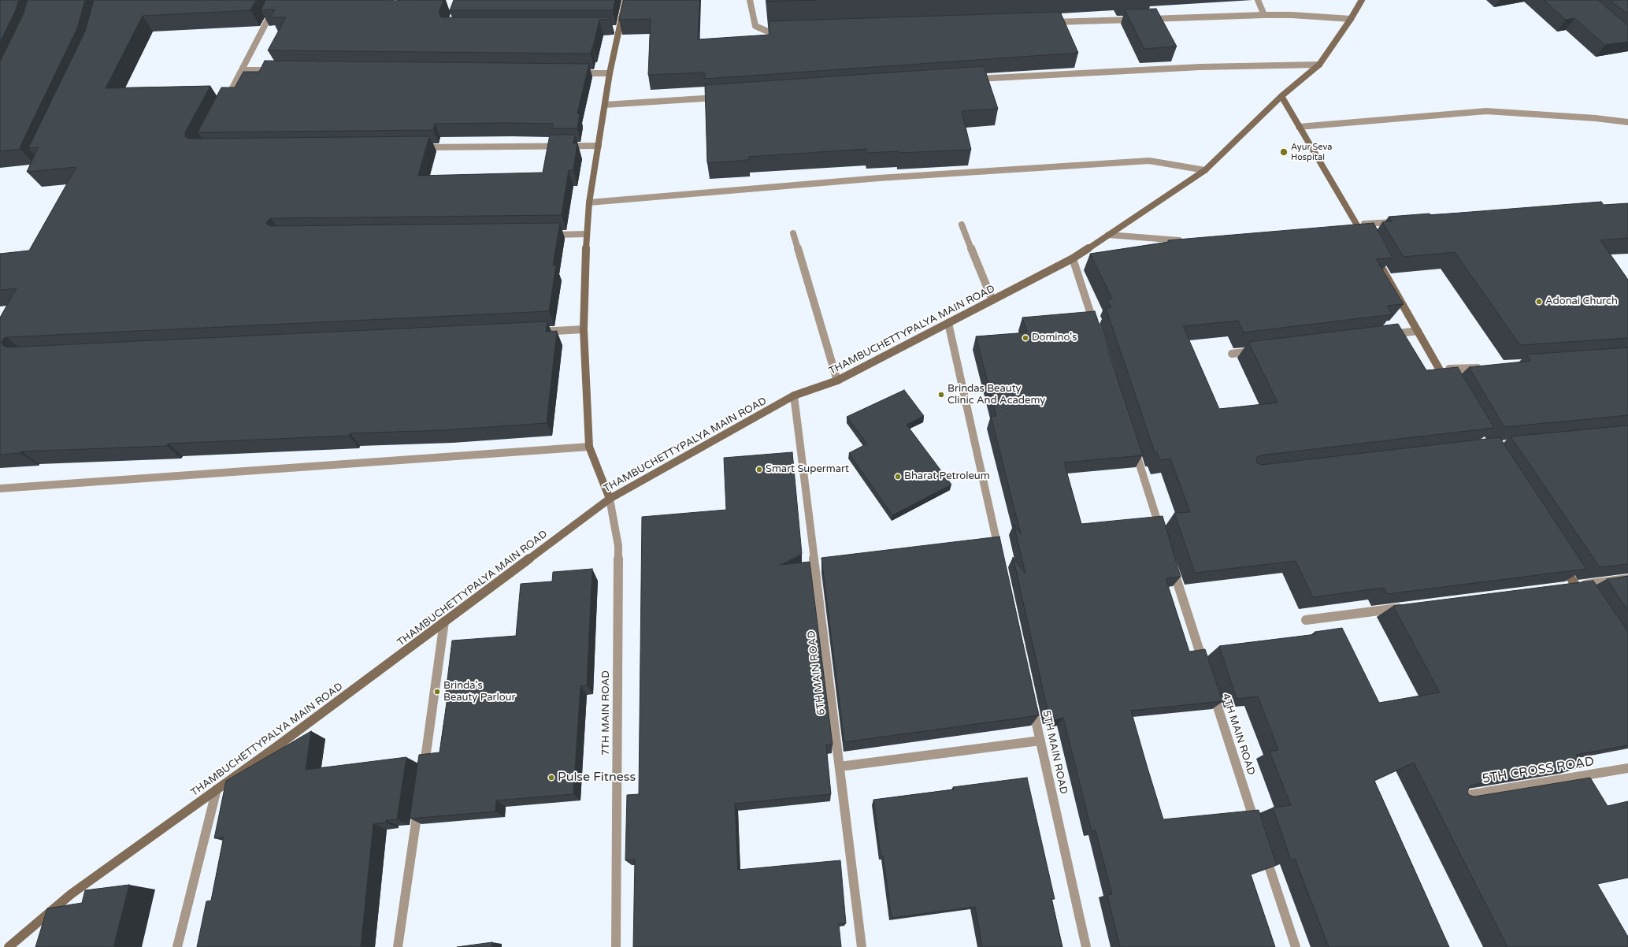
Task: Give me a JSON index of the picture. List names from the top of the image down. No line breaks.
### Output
{"streets":{"main road":["THAMBUCHETTYPALYA MAIN ROAD"],"street":["6TH MAIN ROAD","7TH MAIN ROAD","4TH MAIN ROAD","5TH MAIN ROAD","5TH CROSS ROAD"]},"crossings":[["THAMBUCHETTYPALYA MAIN ROAD","6TH MAIN ROAD"],["THAMBUCHETTYPALYA MAIN ROAD","7TH MAIN ROAD"]],"places":["Ayur Seva Hospital","Adonai Church","Domino's","Brindas Beauty Clinic And Academy","Smart Supermart","Bharat Petroleum","Brinda's Beauty Parlour","Pulse Fitness"]}
